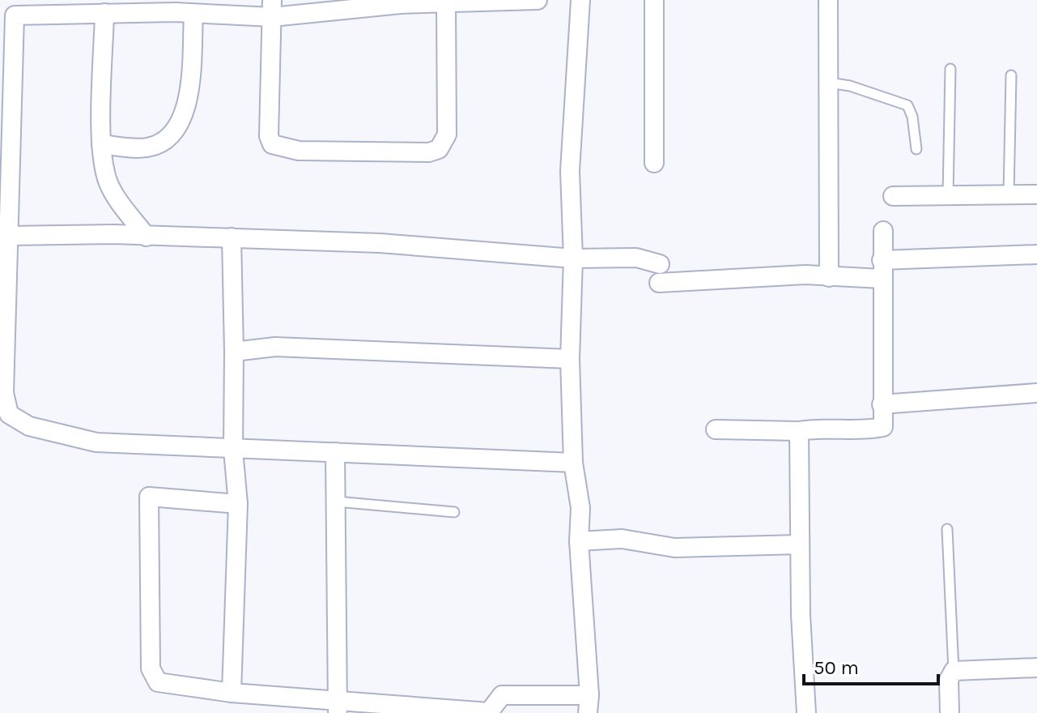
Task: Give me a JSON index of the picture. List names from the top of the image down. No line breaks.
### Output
{"scale_bar":"50 m"}
